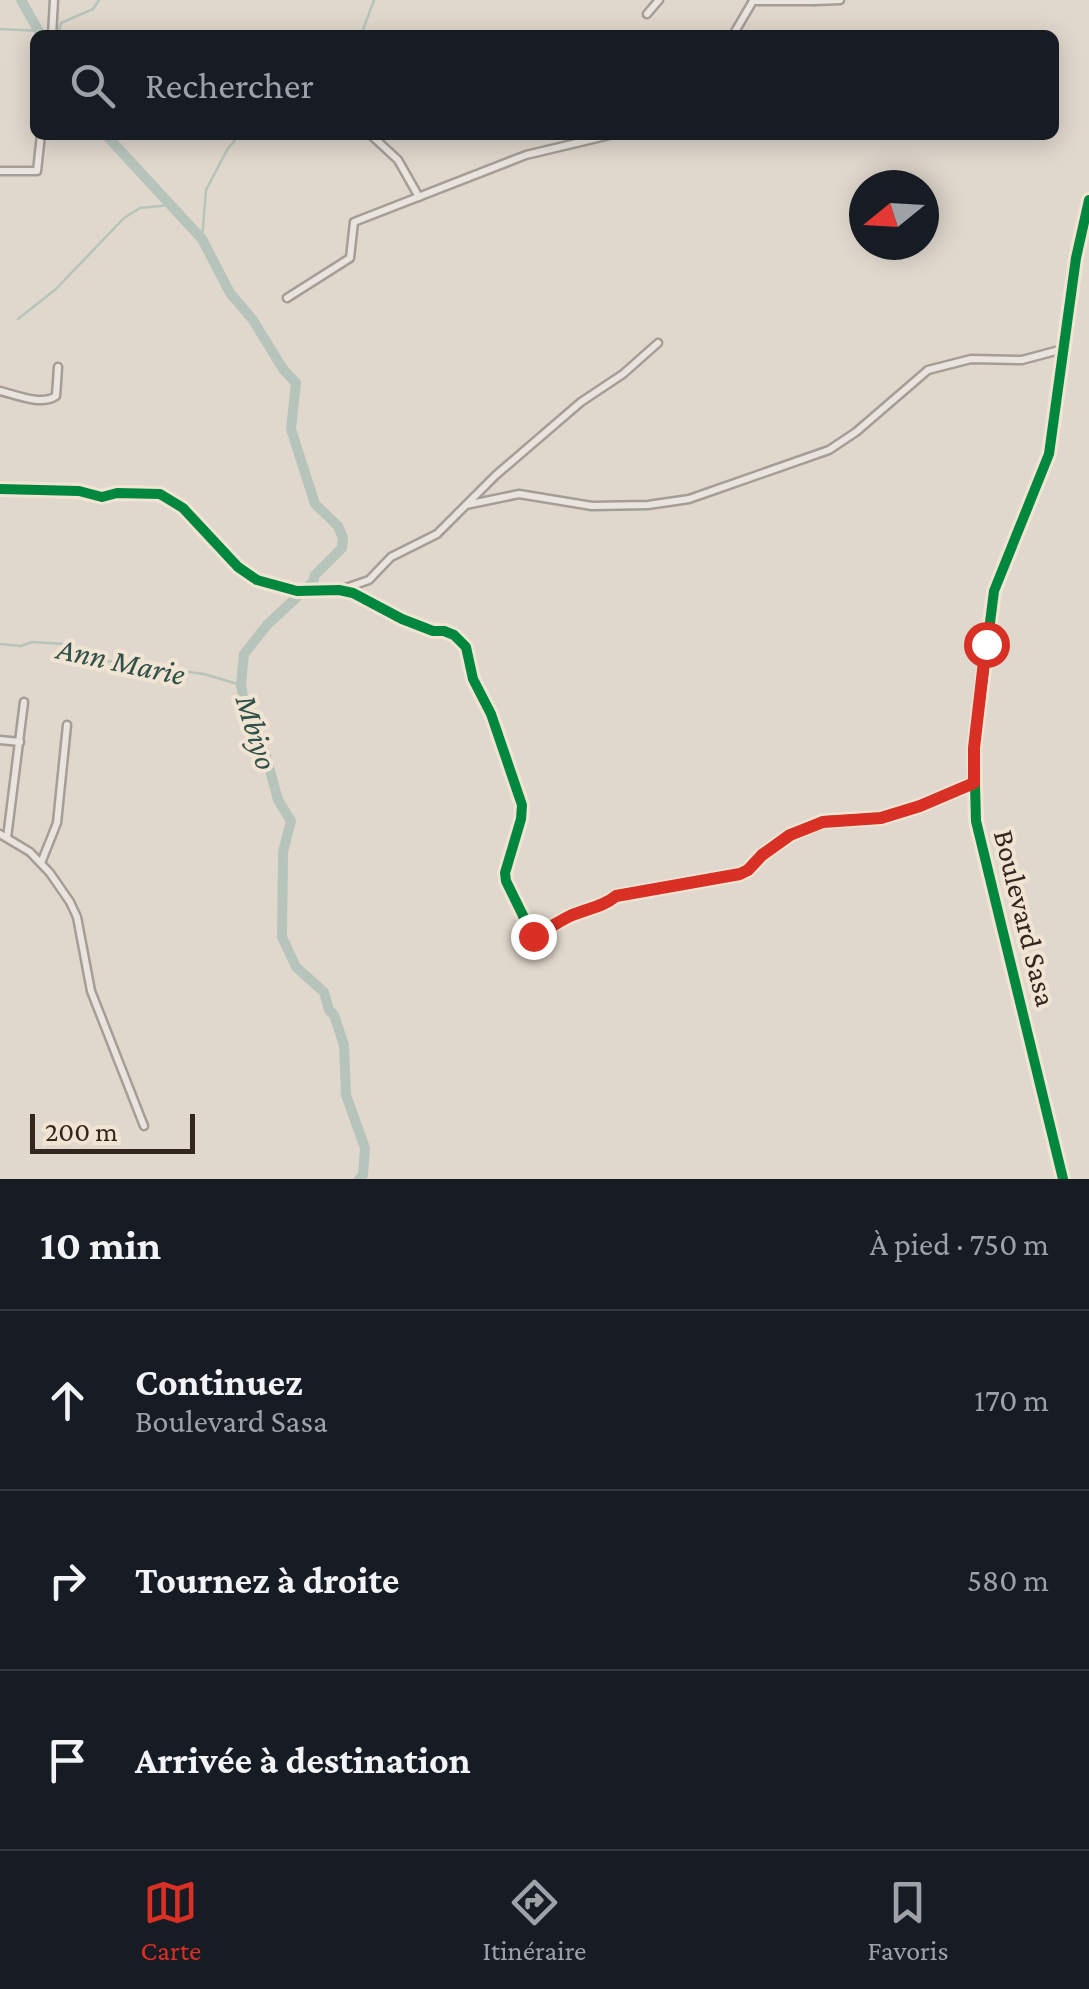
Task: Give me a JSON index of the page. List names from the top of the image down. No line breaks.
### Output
{"streets":{"street":["Boulevard Sasa"]},"water":["Ann Marie","Mbiyo"],"scale_bar":"200 m","north":"left","page":{"search":"Rechercher","scale":"200 m","heading":["10 min","À pied · 750 m"],"list":[["Continuez","Boulevard Sasa","170 m"],["Tournez à droite","580 m"],"Arrivée à destination"],"nav":["Carte","Itinéraire","Favoris"]}}
